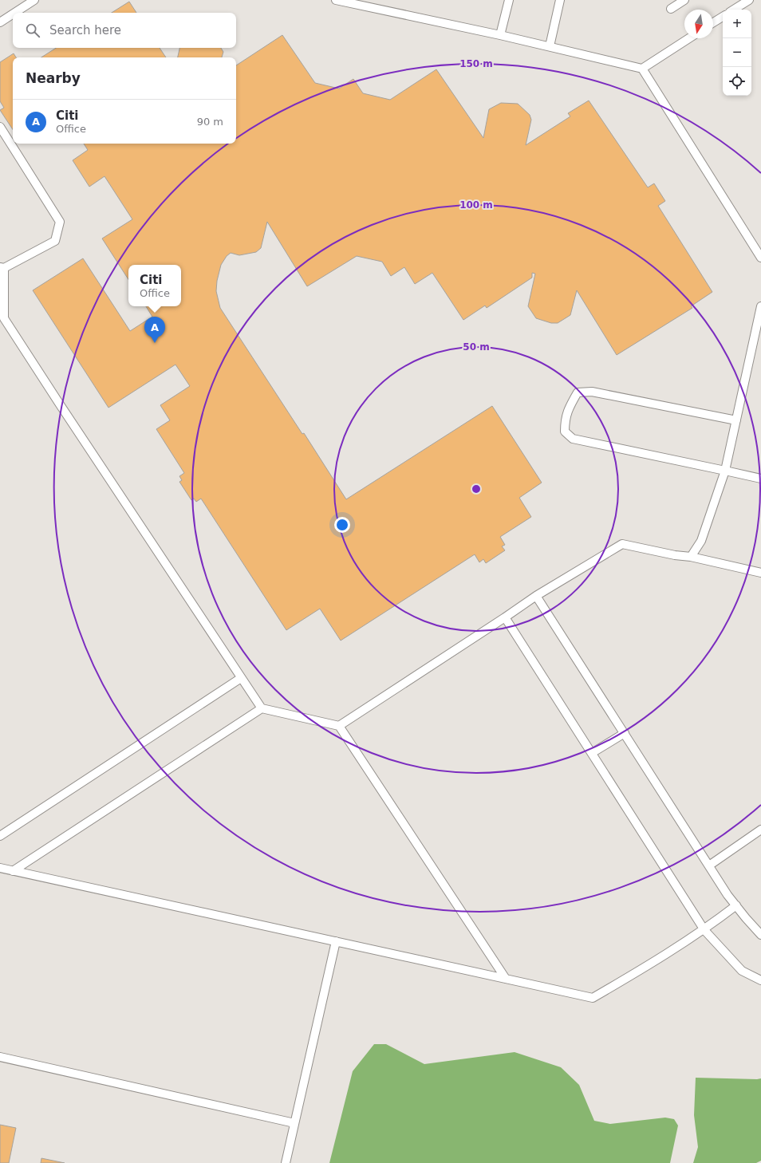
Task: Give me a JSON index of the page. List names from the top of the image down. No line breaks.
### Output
{"north":"bottom","page":{"map_buttons":["+","−"],"search":"Search here","heading":"Nearby","list":[{"mark":"A","name":"Citi","note":"Office","value":"90 m"}],"popup":["Citi","Office"],"pins":"A"},"rings":["150 m","100 m","50 m"]}
